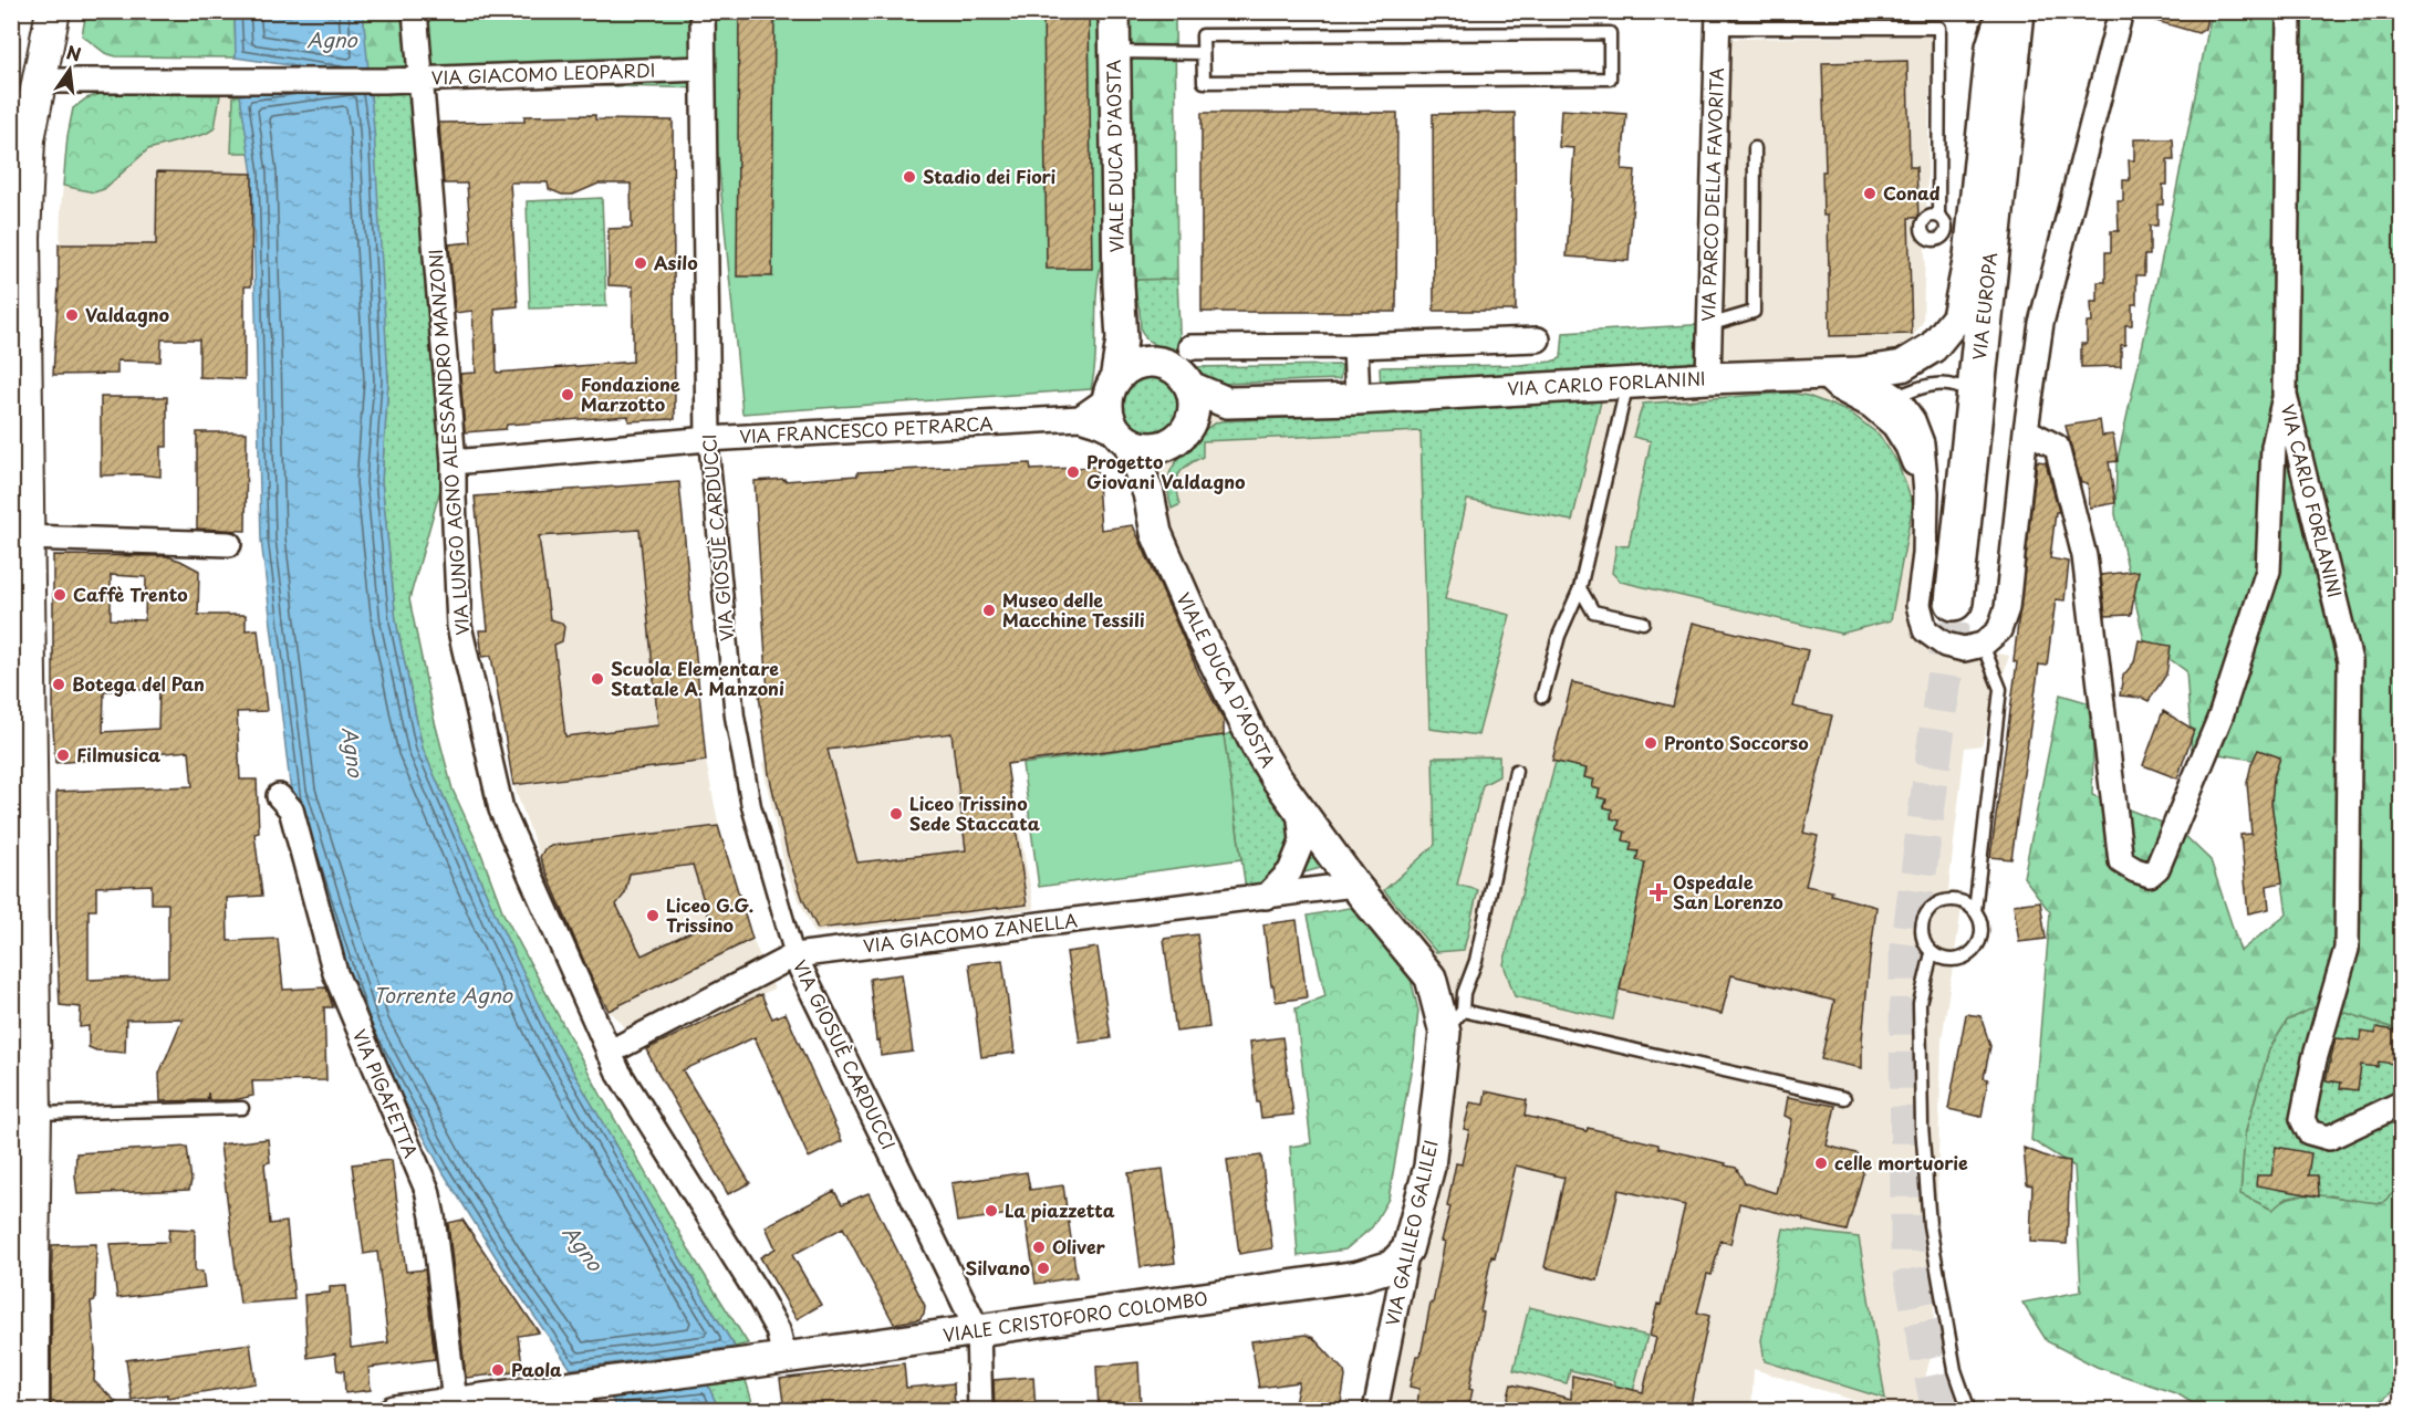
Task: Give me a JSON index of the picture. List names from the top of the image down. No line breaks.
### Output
{"streets":{"main road":["VIA EUROPA"],"street":["VIA GIACOMO LEOPARDI","VIALE DUCA D'AOSTA","VIA PARCO DELLA FAVORITA","VIA CARLO FORLANINI","VIA FRANCESCO PETRARCA","VIA LUNGO AGNO ALESSANDRO MANZONI","VIA GIOSUÈ CARDUCCI","VIA GIACOMO ZANELLA","VIA PIGAFETTA","VIA GALILEO GALILEI","VIALE CRISTOFORO COLOMBO"]},"crossings":[["VIA GIACOMO LEOPARDI","VIA LUNGO AGNO ALESSANDRO MANZONI"],["VIA GIACOMO LEOPARDI","VIA GIOSUÈ CARDUCCI"],["VIALE DUCA D'AOSTA","VIA GIACOMO ZANELLA"],["VIALE DUCA D'AOSTA","VIA GALILEO GALILEI"],["VIA PARCO DELLA FAVORITA","VIA CARLO FORLANINI"],["VIA FRANCESCO PETRARCA","VIA LUNGO AGNO ALESSANDRO MANZONI"],["VIA FRANCESCO PETRARCA","VIA GIOSUÈ CARDUCCI"],["VIA LUNGO AGNO ALESSANDRO MANZONI","VIA GIACOMO ZANELLA"],["VIA LUNGO AGNO ALESSANDRO MANZONI","VIALE CRISTOFORO COLOMBO"],["VIA GIOSUÈ CARDUCCI","VIA GIACOMO ZANELLA"],["VIA GIOSUÈ CARDUCCI","VIALE CRISTOFORO COLOMBO"],["VIA GALILEO GALILEI","VIALE CRISTOFORO COLOMBO"]],"water":["Agno","Torrente Agno"],"places":{"other":["Stadio dei Fiori","Conad","Asilo","Valdagno","Fondazione Marzotto","Progetto Giovani Valdagno","Caffè Trento","Museo delle Macchine Tessili","Scuola Elementare Statale A. Manzoni","Botega del Pan","Pronto Soccorso","Filmusica","Liceo Trissino Sede Staccata","Liceo G.G. Trissino","celle mortuorie","La piazzetta","Oliver","Silvano","Paola"],"health":["Ospedale San Lorenzo"]},"north":"top"}
